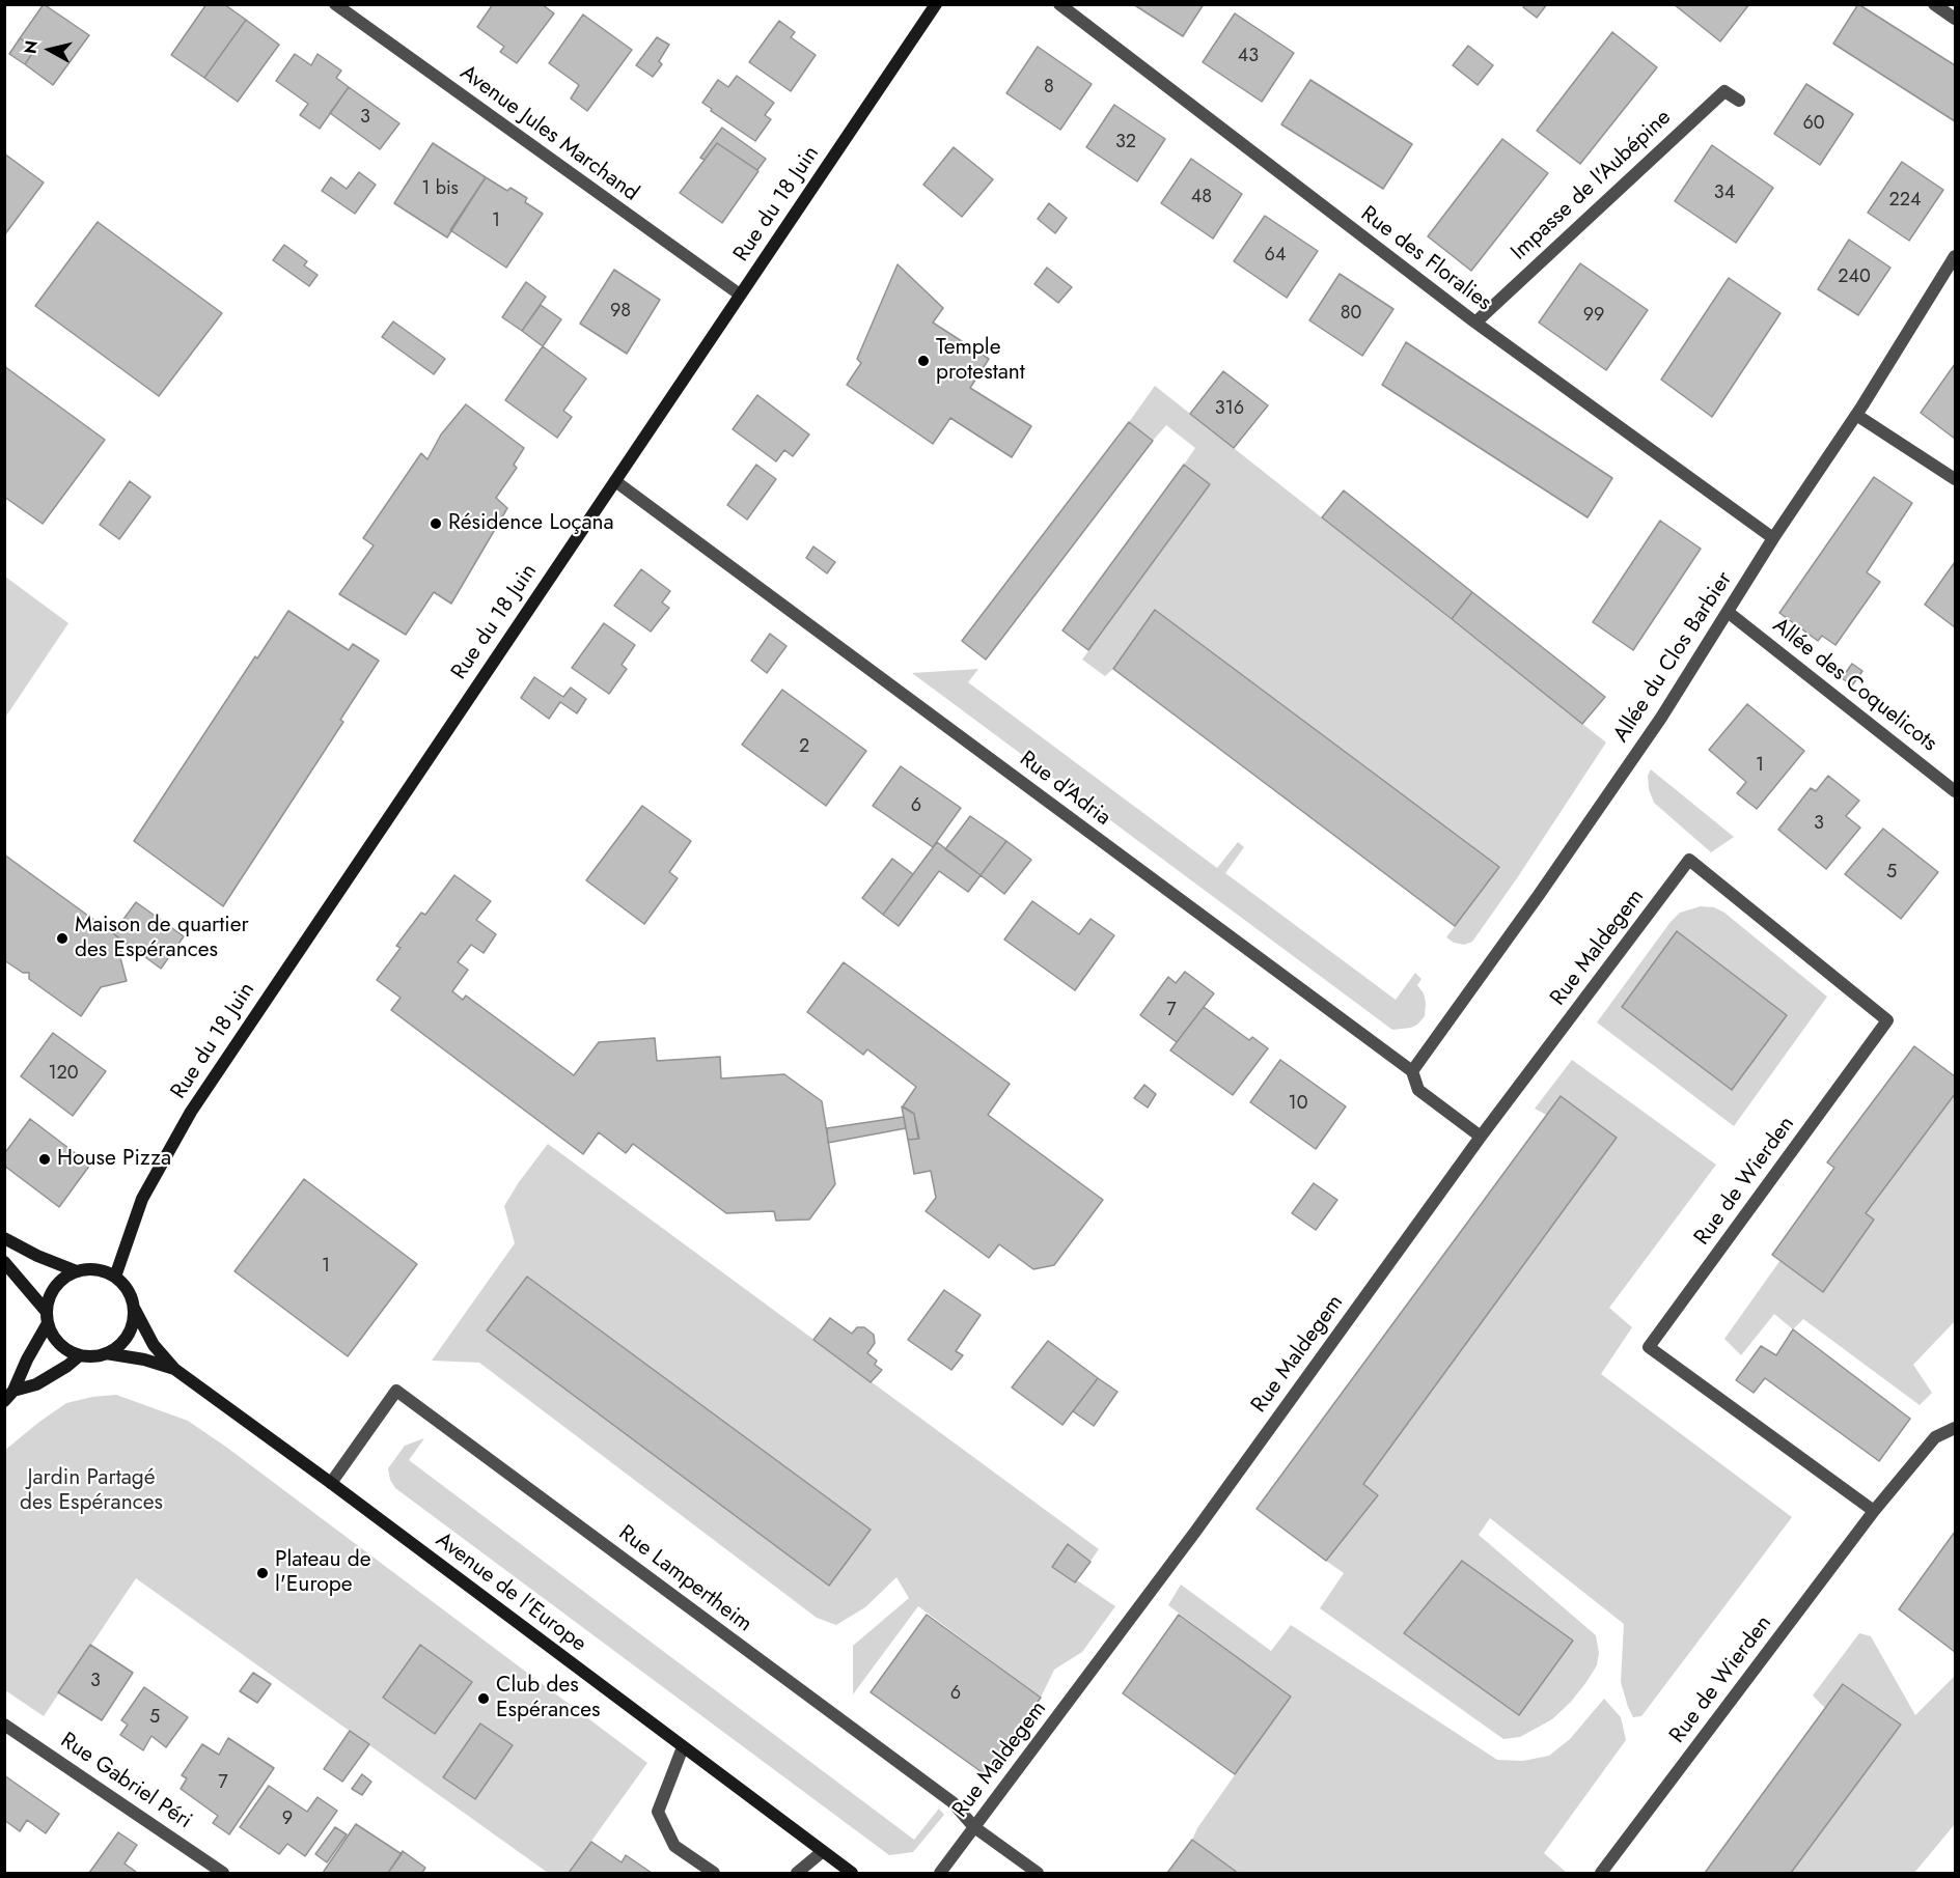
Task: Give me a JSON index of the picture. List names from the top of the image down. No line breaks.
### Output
{"streets":{"street":["Avenue Jules Marchand","Impasse de l'Aubépine","Rue du 18 Juin","Rue des Floralies","Allée du Clos Barbier","Allée des Coquelicots","Rue d'Adria","Rue Maldegem","Rue de Wierden","Rue Lampertheim","Avenue de l'Europe","Rue Gabriel Péri"]},"crossings":[["Avenue Jules Marchand","Rue du 18 Juin"],["Impasse de l'Aubépine","Rue des Floralies"],["Rue du 18 Juin","Rue d'Adria"],["Rue du 18 Juin","Avenue de l'Europe"],["Rue des Floralies","Allée du Clos Barbier"],["Allée du Clos Barbier","Allée des Coquelicots"],["Allée du Clos Barbier","Rue d'Adria"],["Rue d'Adria","Rue Maldegem"],["Rue Maldegem","Rue de Wierden"],["Rue Maldegem","Rue Lampertheim"],["Rue Lampertheim","Avenue de l'Europe"]],"parks":["Jardin Partagé des Espérances"],"places":["Temple protestant","Résidence Loçana","Maison de quartier des Espérances","House Pizza","Plateau de l'Europe","Club des Espérances"],"house_numbers":["43","8","3","60","32","1 bis","34","48","224","1","64","240","98","80","99","316","2","1","6","3","5","7","120","10","1","3","6","5","7","9"],"north":"left"}
